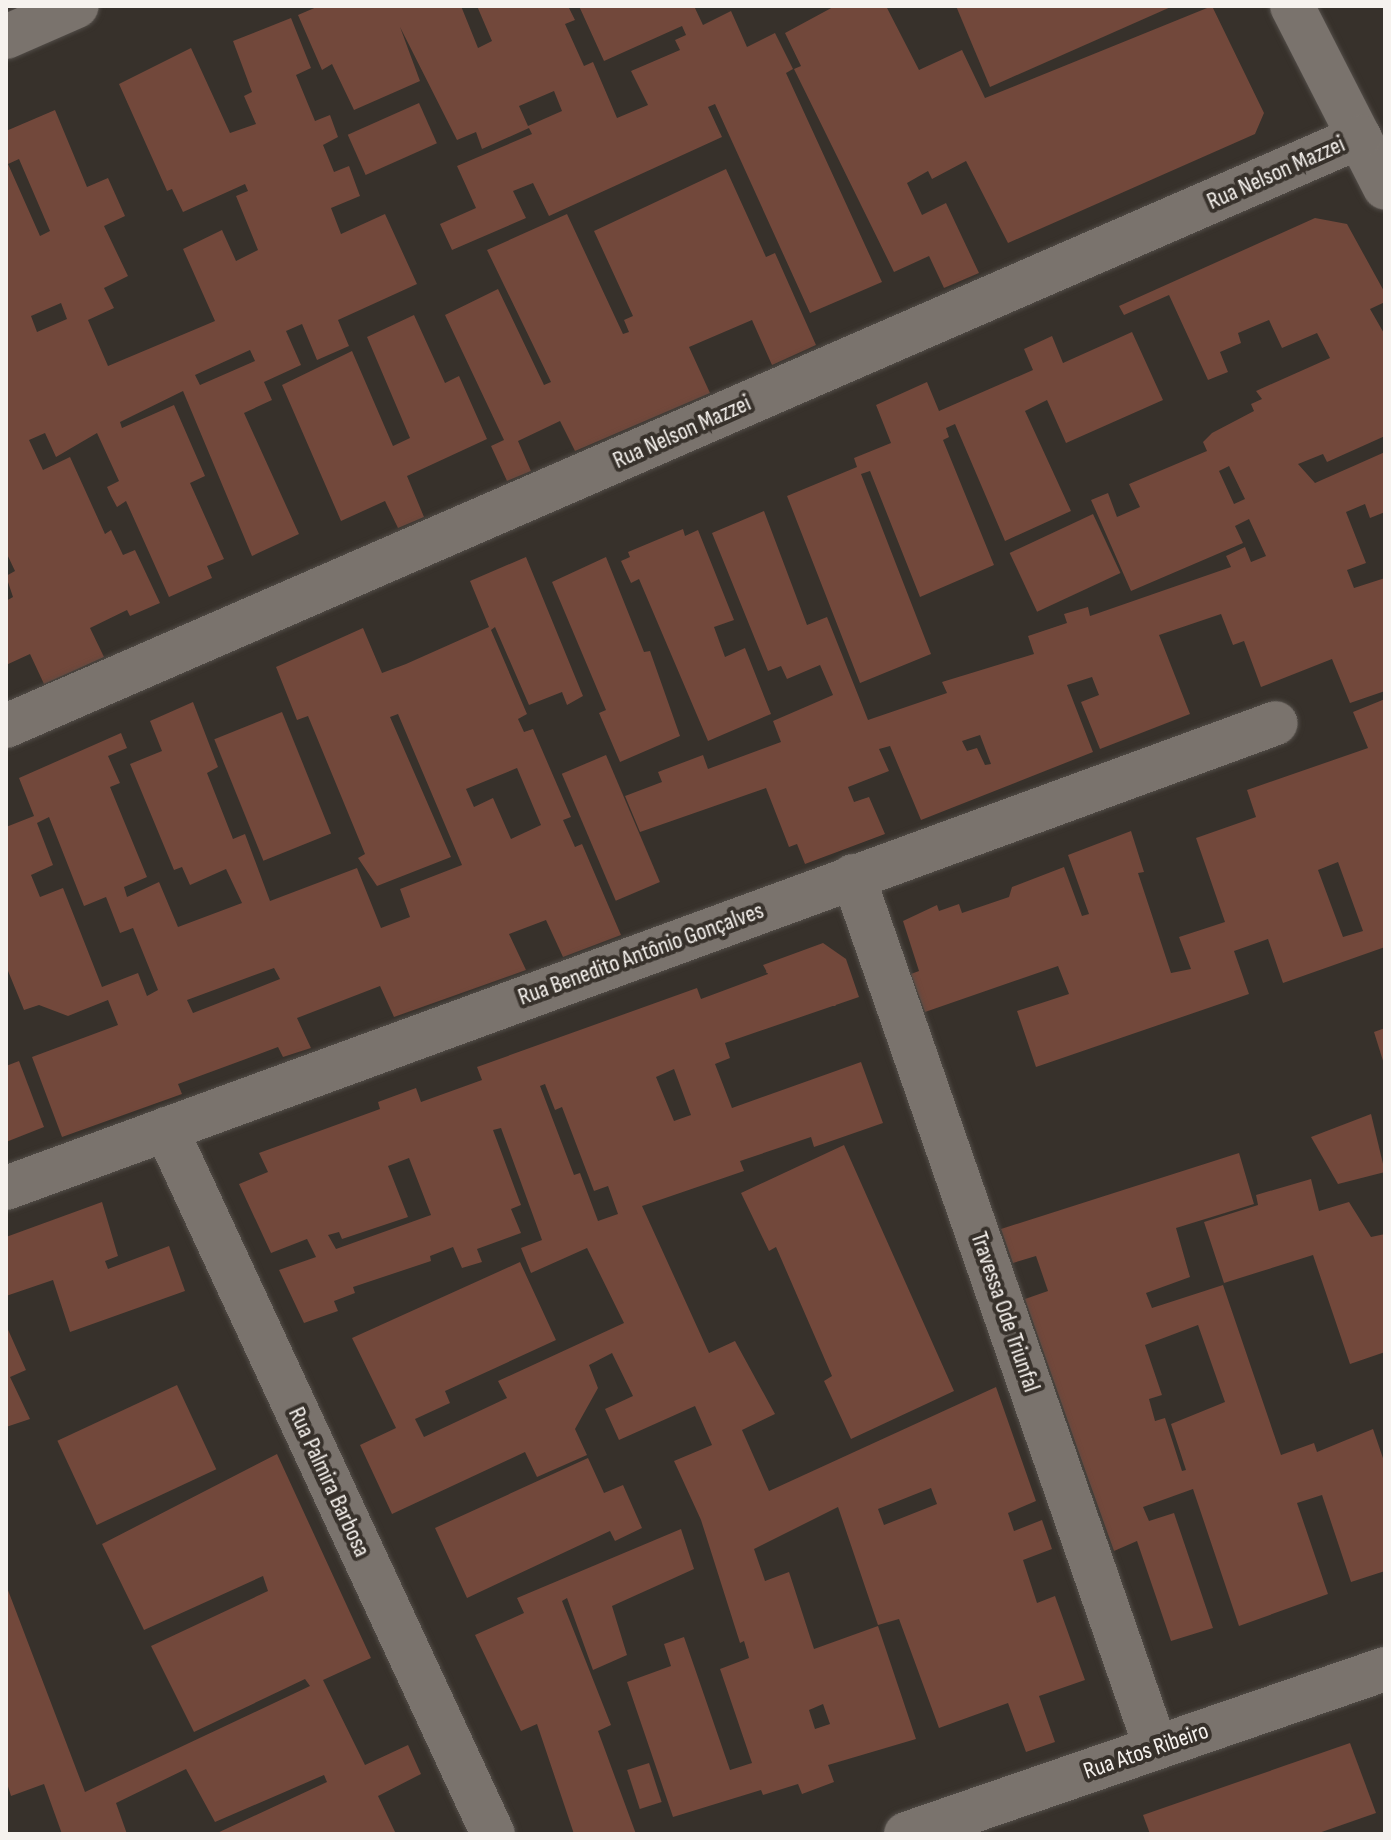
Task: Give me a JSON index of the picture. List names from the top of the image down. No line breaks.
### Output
{"streets":{"street":["Rua Nelson Mazzei","Rua Benedito Antônio Gonçalves","Travessa Ode Triunfal","Rua Palmira Barbosa","Rua Atos Ribeiro"]},"crossings":[["Rua Benedito Antônio Gonçalves","Travessa Ode Triunfal"],["Rua Benedito Antônio Gonçalves","Rua Palmira Barbosa"],["Travessa Ode Triunfal","Rua Atos Ribeiro"]]}
